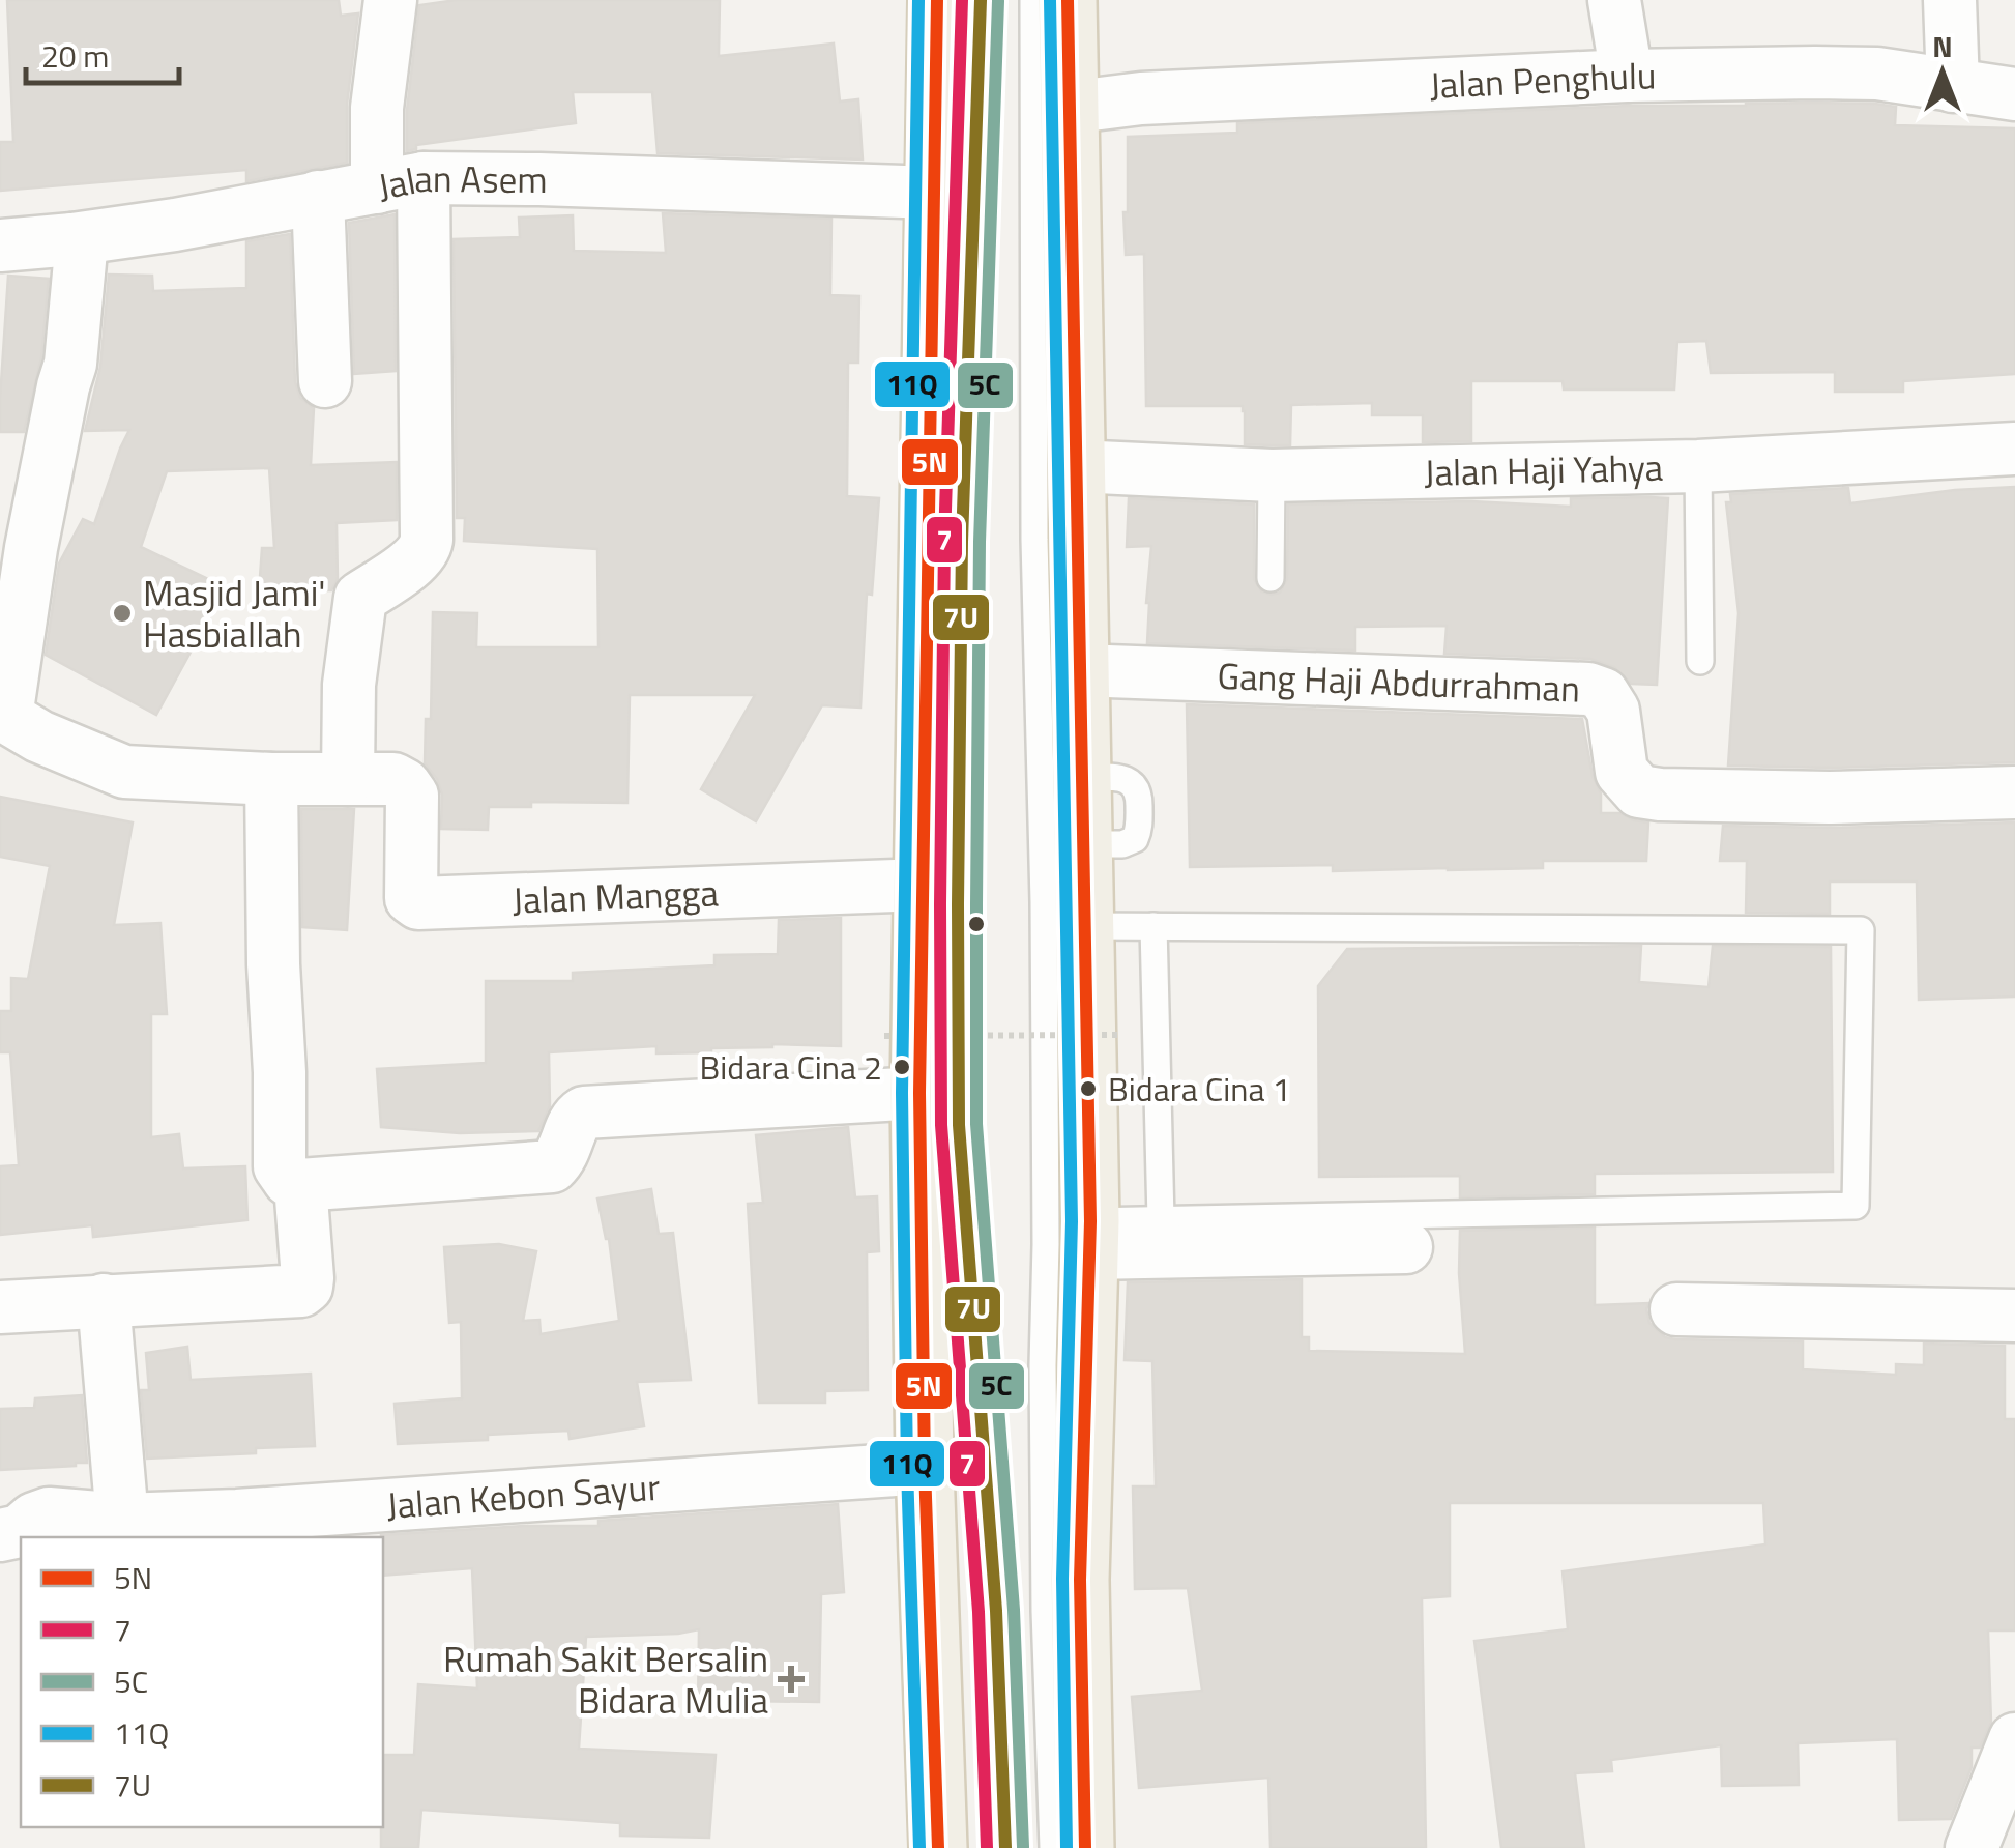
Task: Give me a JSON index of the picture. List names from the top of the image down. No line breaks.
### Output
{"streets":{"street":["Jalan Penghulu","Jalan Asem","Jalan Haji Yahya","Gang Haji Abdurrahman","Jalan Mangga","Jalan Kebon Sayur"]},"places":{"other":["Masjid Jami' Hasbiallah","Bidara Cina 2","Bidara Cina 1"],"health":["Rumah Sakit Bersalin Bidara Mulia"]},"lines":["transit line 5N","transit line 7","transit line 11Q","transit line 7U","transit line 5C"],"legend":["5N","7","5C","11Q","7U"],"scale_bar":"20 m","north":"top"}
